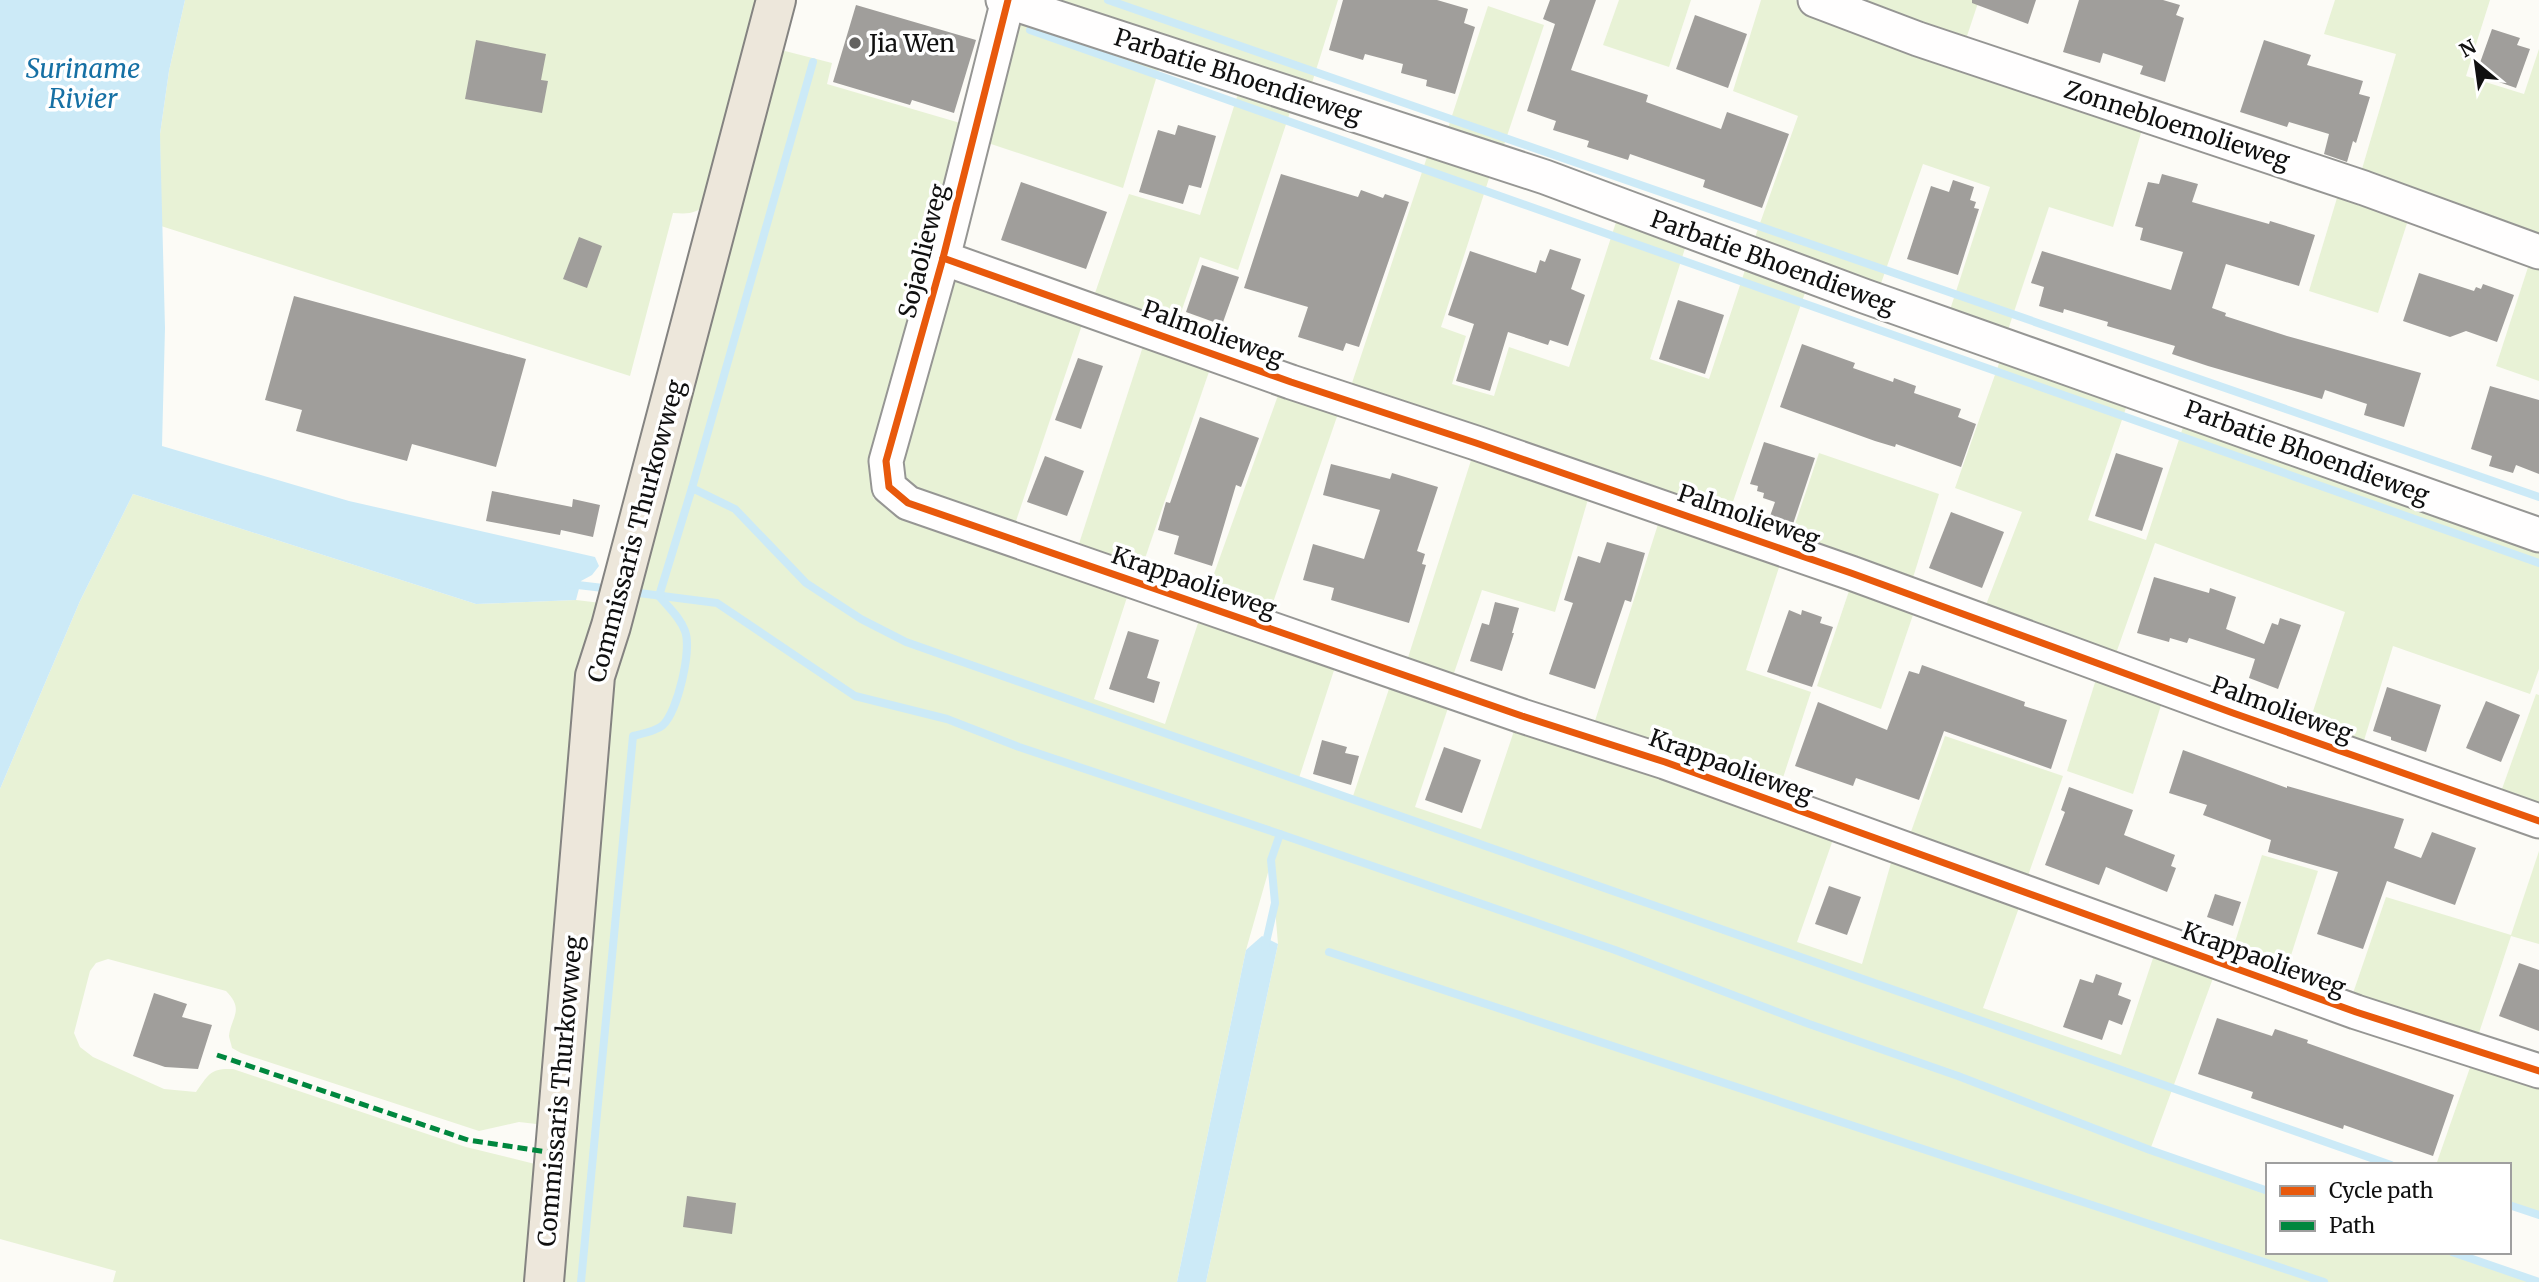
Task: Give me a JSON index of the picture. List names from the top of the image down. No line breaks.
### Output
{"streets":{"main road":["Commissaris Thurkowweg"],"street":["Parbatie Bhoendieweg","Zonnebloemolieweg","Sojaolieweg","Palmolieweg","Krappaolieweg"]},"crossings":[["Parbatie Bhoendieweg","Sojaolieweg"],["Sojaolieweg","Palmolieweg"],["Sojaolieweg","Krappaolieweg"]],"water":["Suriname Rivier"],"places":["Jia Wen"],"legend":["Cycle path","Path"],"north":"top left"}
